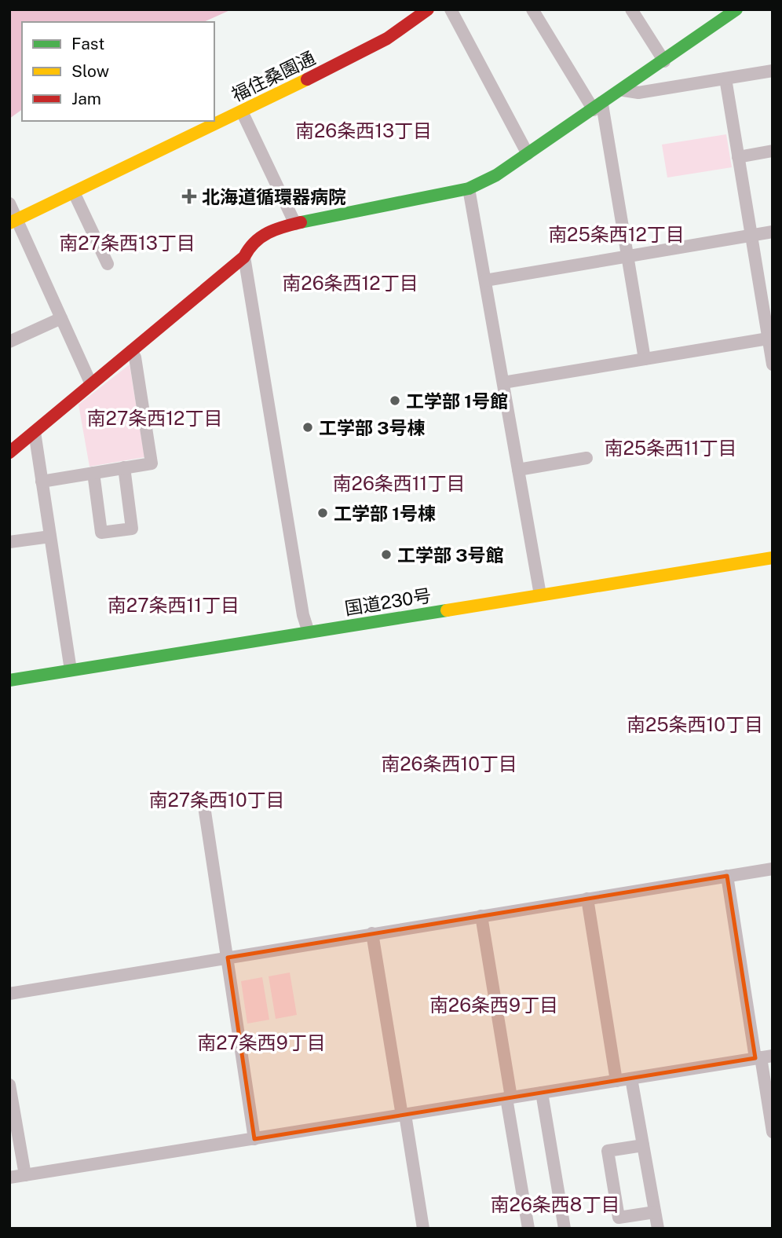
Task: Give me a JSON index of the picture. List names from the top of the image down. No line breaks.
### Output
{"streets":{"main road":["福住桑園通","国道230号"]},"districts":["南26条西13丁目","南25条西12丁目","南27条西13丁目","南26条西12丁目","南27条西12丁目","南25条西11丁目","南26条西11丁目","南27条西11丁目","南25条西10丁目","南26条西10丁目","南27条西10丁目","南26条西9丁目","南27条西9丁目","南26条西8丁目"],"places":{"health":["北海道循環器病院"],"other":["工学部 1号館","工学部 3号棟","工学部 1号棟","工学部 3号館"]},"legend":["Fast","Slow","Jam"]}
